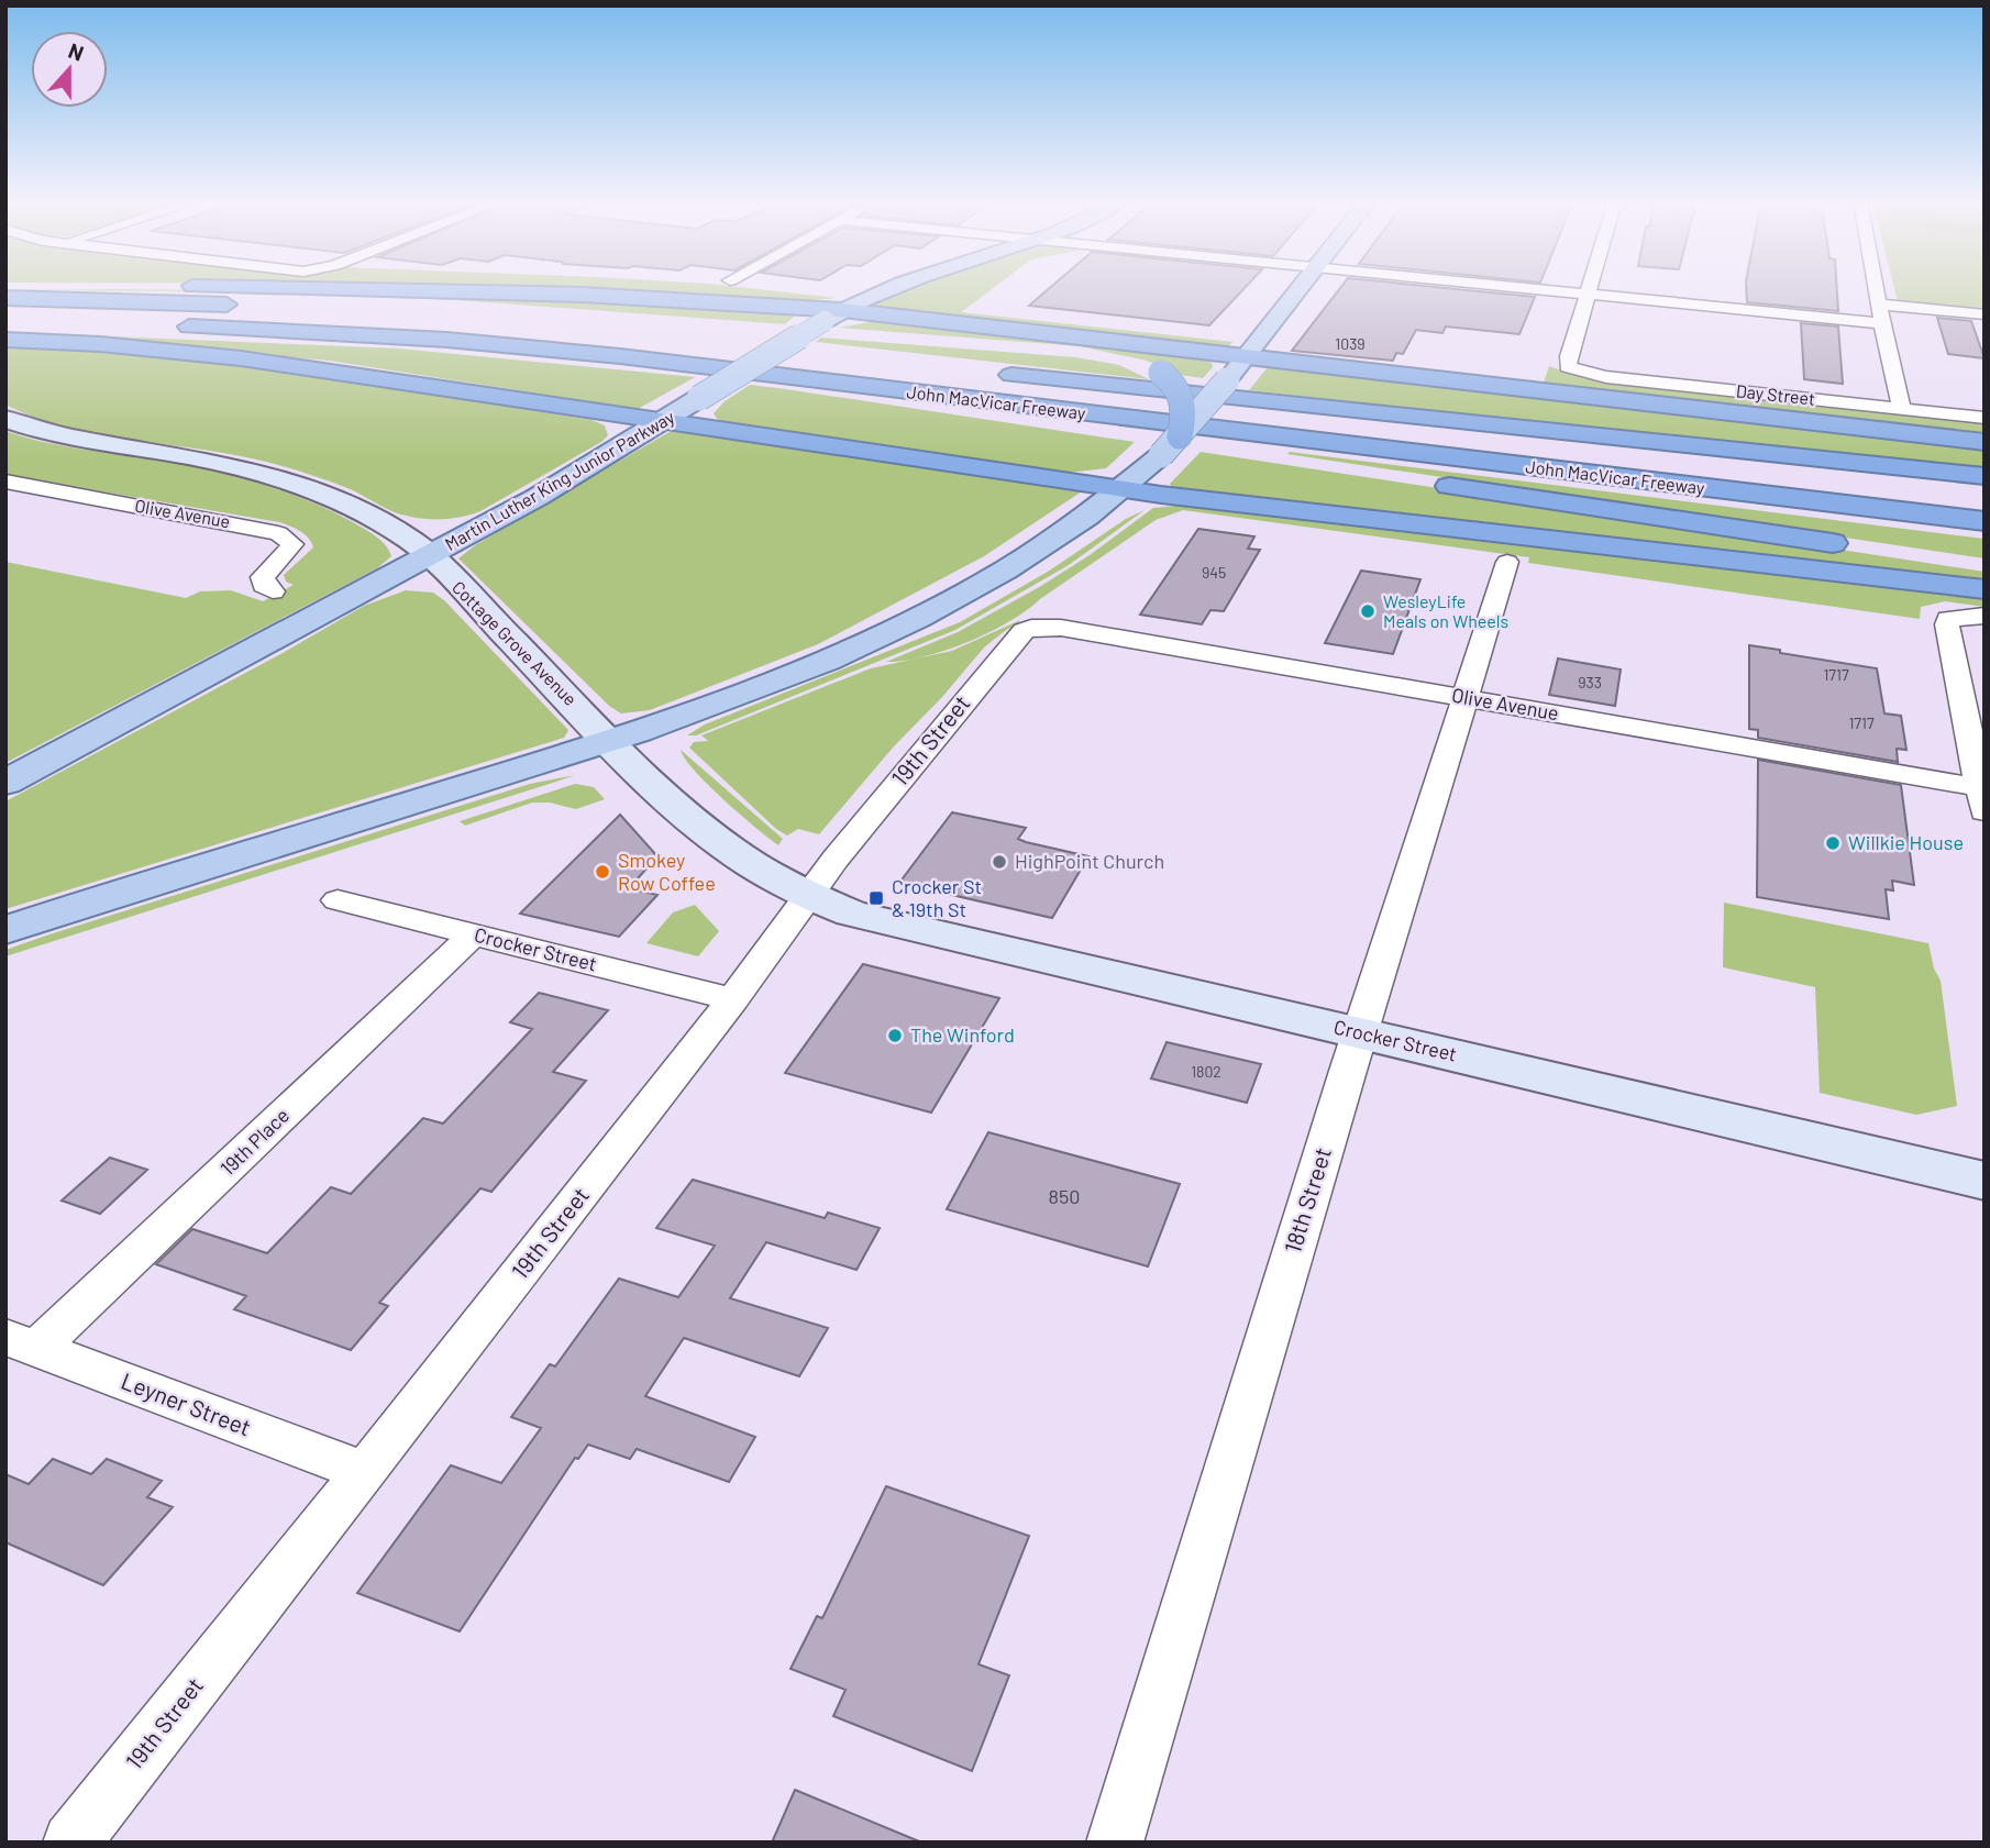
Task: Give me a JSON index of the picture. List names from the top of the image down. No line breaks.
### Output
{"streets":{"highway":["John MacVicar Freeway"],"main road":["Martin Luther King Junior Parkway"],"street":["Day Street","Olive Avenue","Cottage Grove Avenue","19th Street","Crocker Street","19th Place","18th Street","Leyner Street"]},"crossings":[["Martin Luther King Junior Parkway","Cottage Grove Avenue"],["Olive Avenue","19th Street"],["Olive Avenue","18th Street"],["Cottage Grove Avenue","19th Street"],["Cottage Grove Avenue","Crocker Street"],["19th Street","Crocker Street"],["19th Street","Leyner Street"],["Crocker Street","19th Place"],["Crocker Street","18th Street"],["19th Place","Leyner Street"]],"places":{"other":["WesleyLife Meals on Wheels","Willkie House","HighPoint Church","Smokey Row Coffee","The Winford"],"transit":["Crocker St & 19th St"]},"house_numbers":["1039","945","1717","933","1717","1802","850"],"north":"top"}
